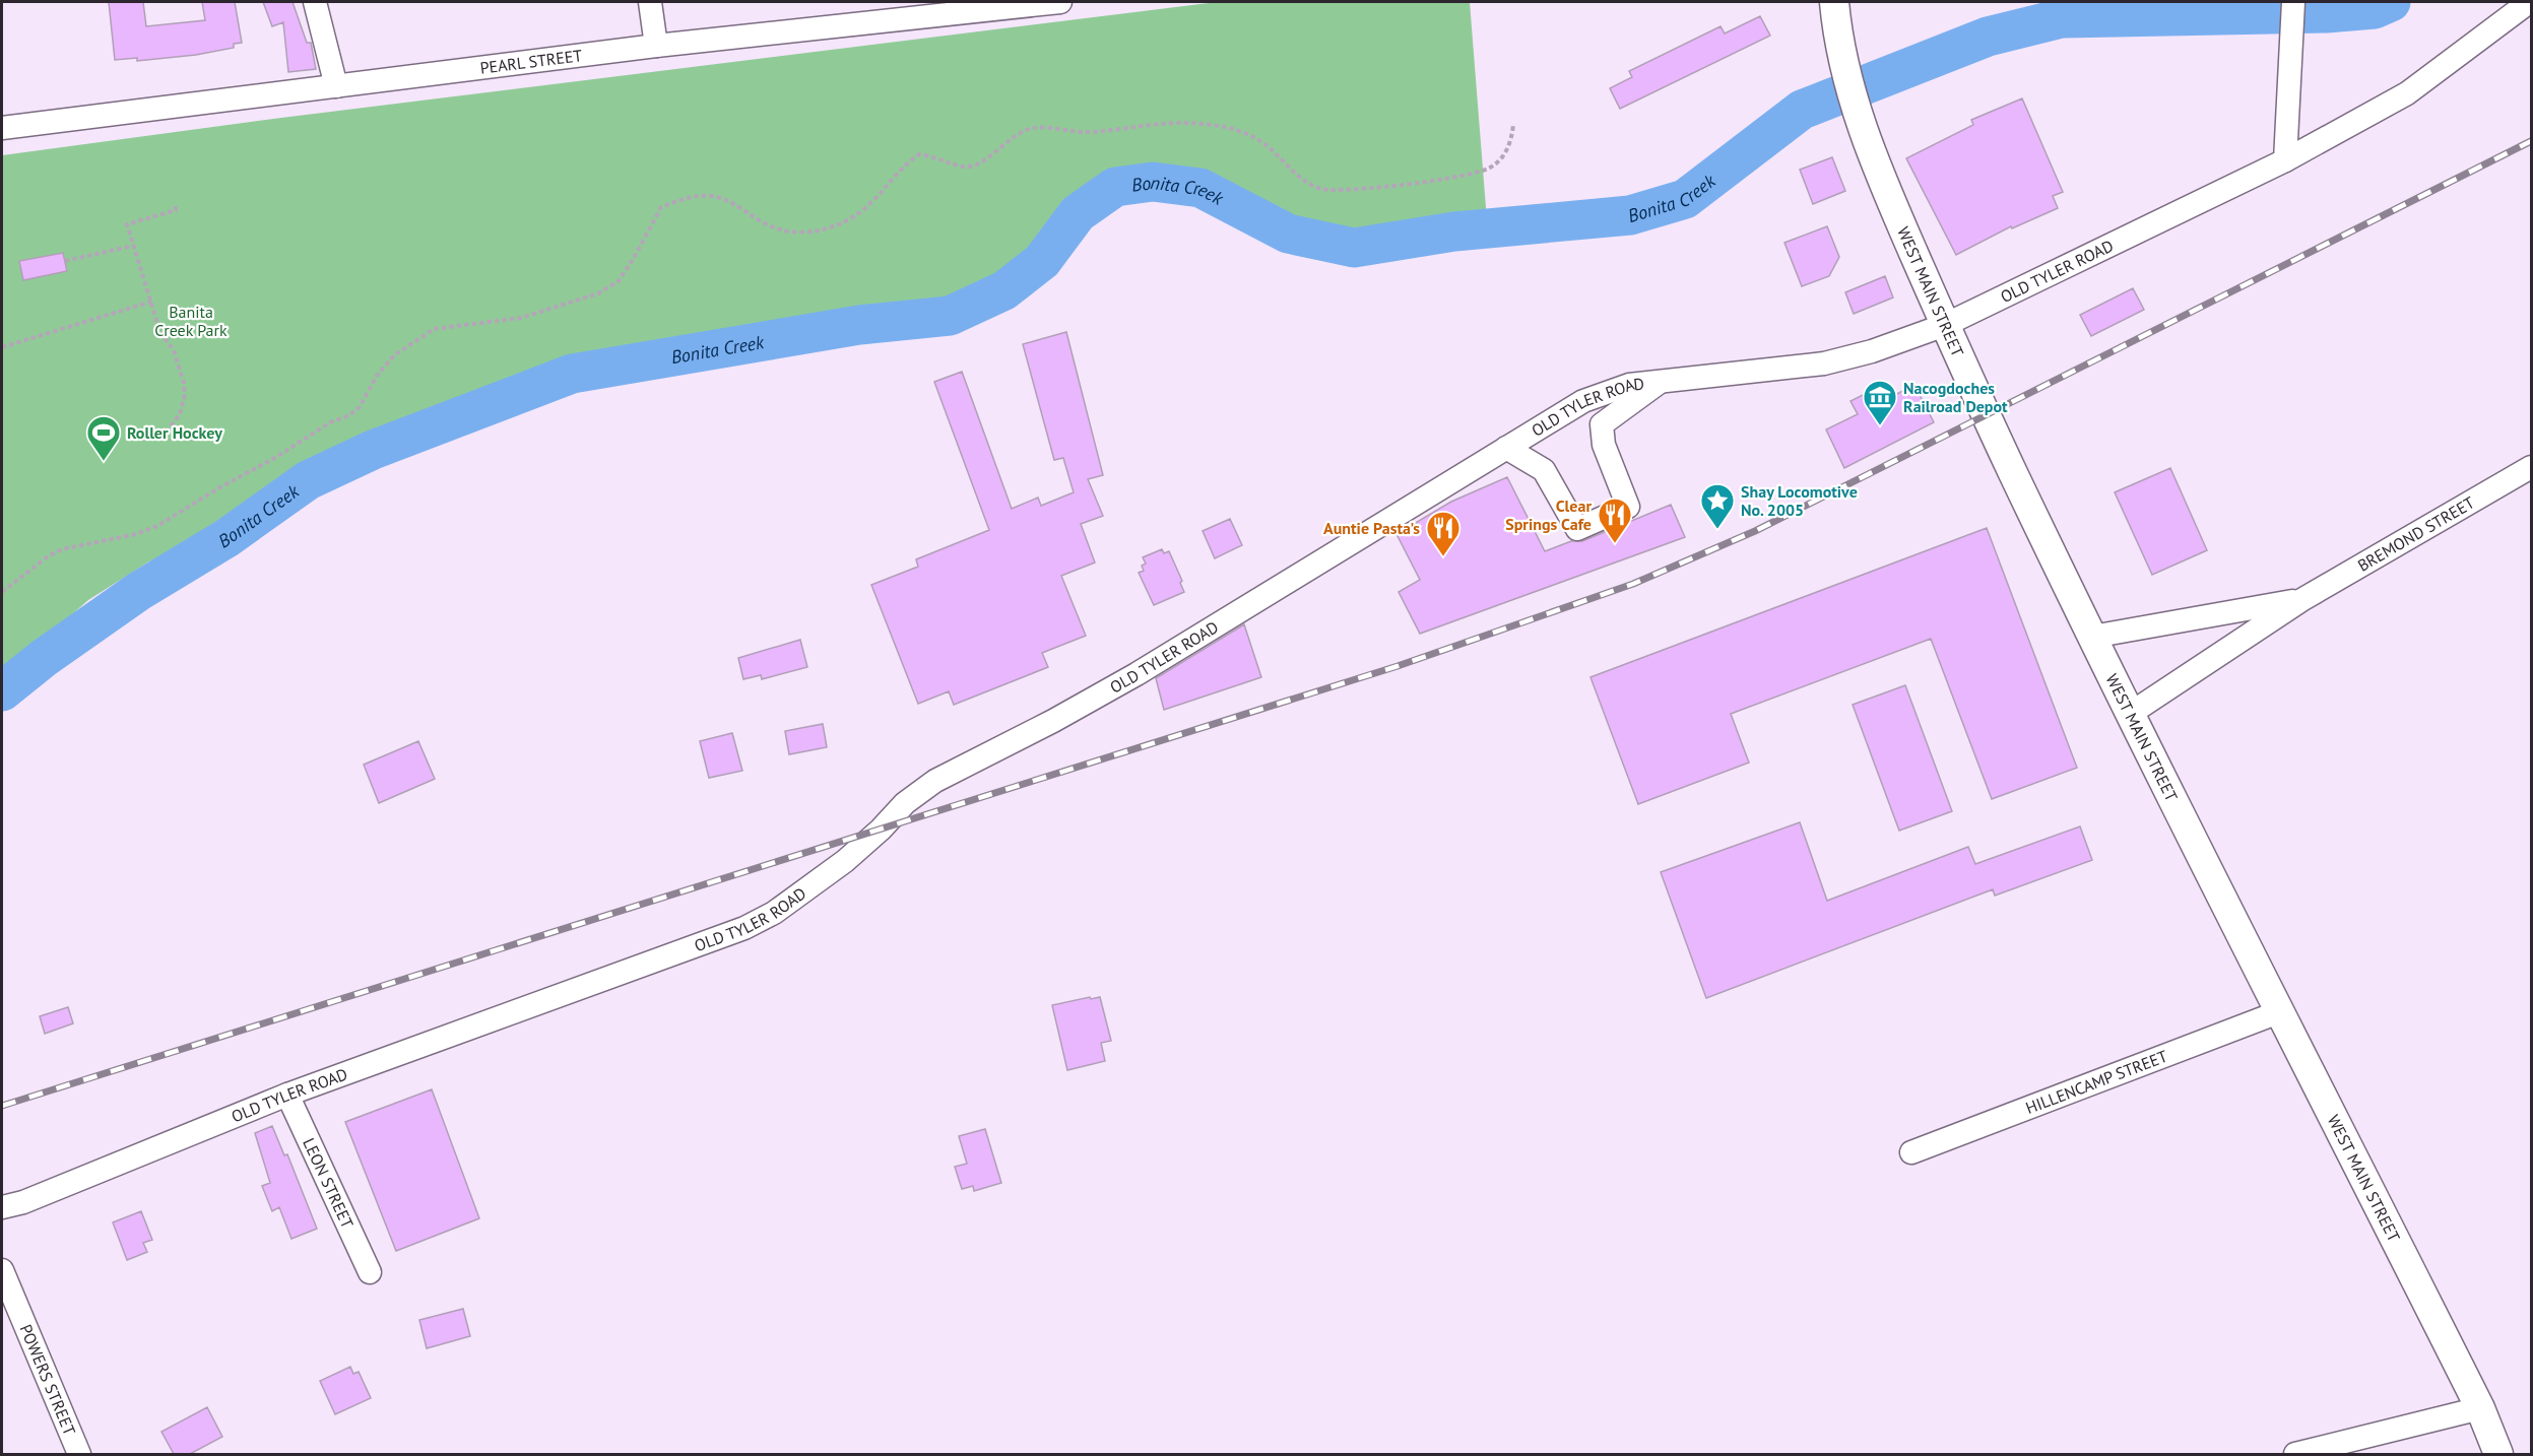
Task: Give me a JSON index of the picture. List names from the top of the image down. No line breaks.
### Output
{"streets":{"main road":["WEST MAIN STREET"],"street":["PEARL STREET","OLD TYLER ROAD","BREMOND STREET","HILLENCAMP STREET","LEON STREET","POWERS STREET"]},"crossings":[["OLD TYLER ROAD","WEST MAIN STREET"],["OLD TYLER ROAD","LEON STREET"],["WEST MAIN STREET","BREMOND STREET"],["WEST MAIN STREET","HILLENCAMP STREET"]],"water":["Bonita Creek"],"parks":["Banita Creek Park"],"places":{"museum":["Nacogdoches Railroad Depot"],"sports":["Roller Hockey"],"place":["Shay Locomotive No. 2005"],"restaurant":["Clear Springs Cafe","Auntie Pasta's"]}}
